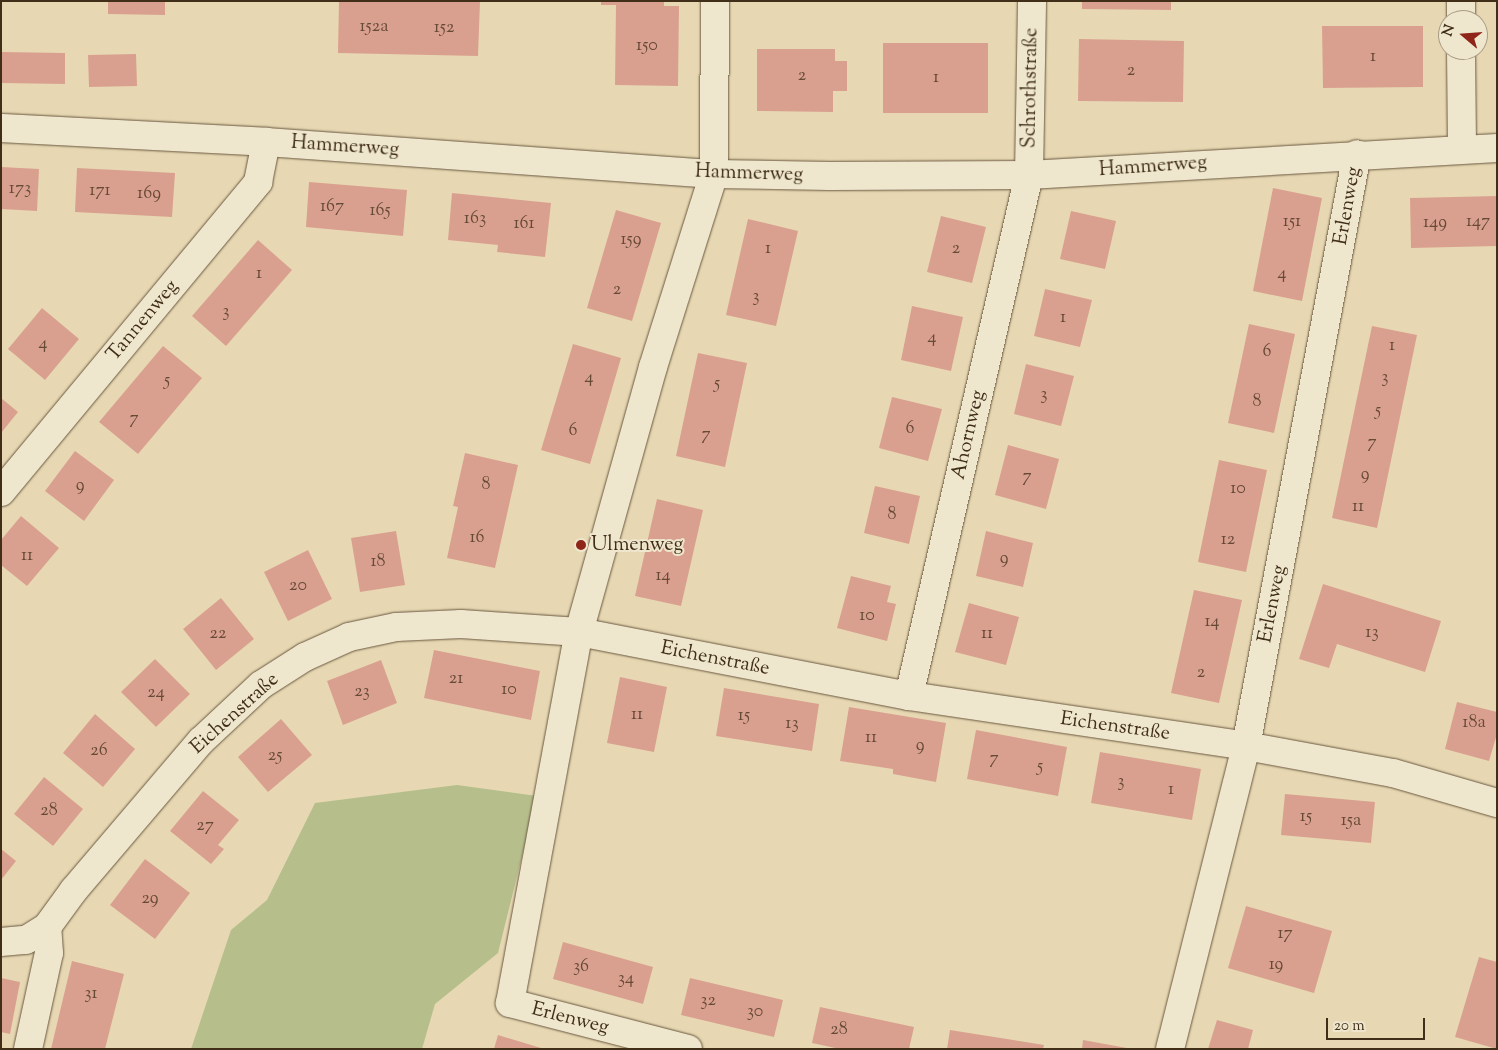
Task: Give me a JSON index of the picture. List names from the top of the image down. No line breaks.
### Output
{"streets":{"street":["Schrothstraße","Hammerweg","Erlenweg","Tannenweg","Ahornweg","Eichenstraße"]},"crossings":[["Schrothstraße","Hammerweg"],["Schrothstraße","Ahornweg"],["Hammerweg","Erlenweg"],["Hammerweg","Tannenweg"],["Hammerweg","Ahornweg"],["Erlenweg","Eichenstraße"],["Ahornweg","Eichenstraße"]],"places":["Ulmenweg"],"house_numbers":["152a","152","150","1","2","2","1","173","171","169","167","165","163","151","147","149","161","159","1","2","1","4","2","3","3","1","4","4","1","6","4","3","5","5","3","8","5","7","6","6","7","7","9","7","8","9","10","11","8","16","12","11","9","18","14","20","10","14","13","22","11","2","21","10","23","24","11","15","18a","13","11","9","26","25","7","5","3","1","28","15","15a","27","29","17","19","36","34","31","32","30","28"],"scale_bar":"20 m","north":"left"}
